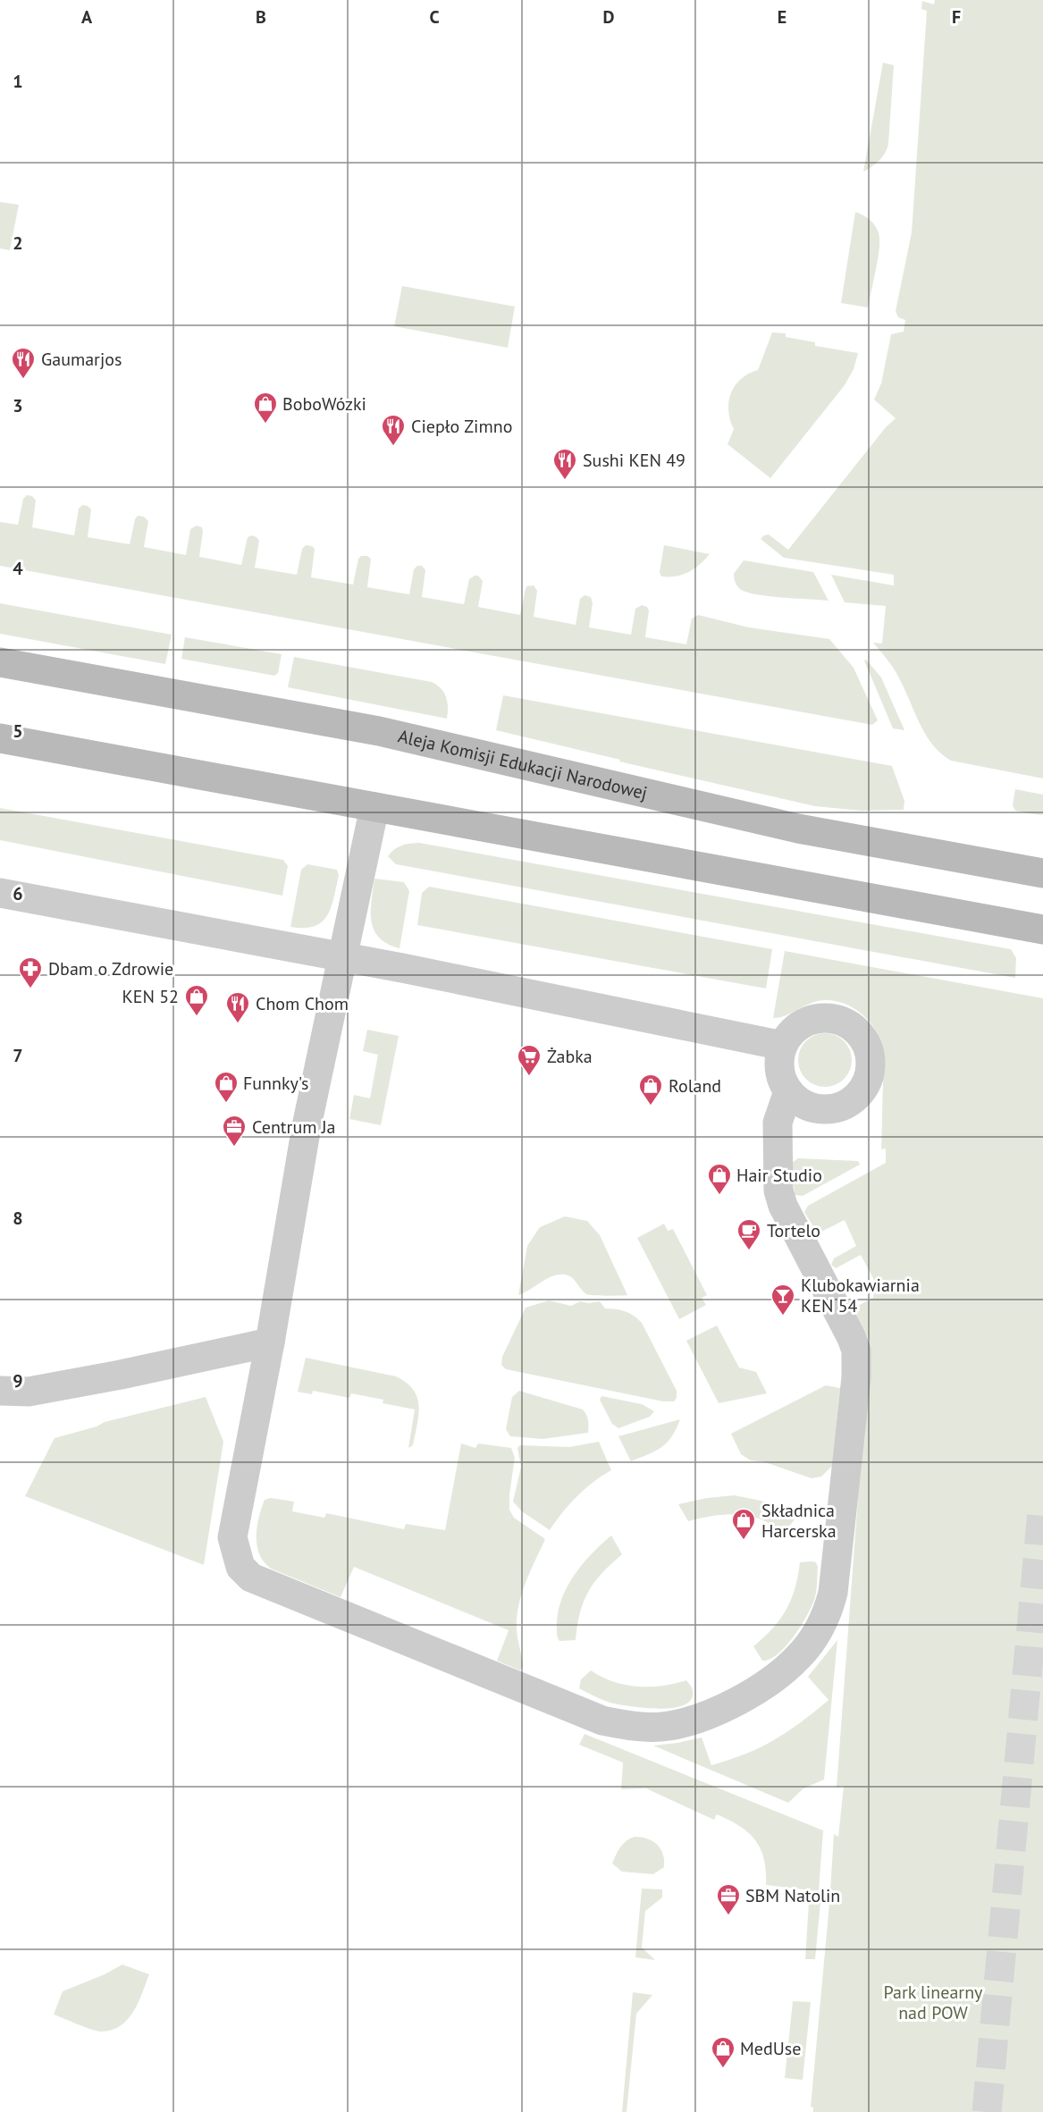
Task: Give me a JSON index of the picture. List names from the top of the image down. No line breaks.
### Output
{"streets":{"street":["Aleja Komisji Edukacji Narodowej"]},"parks":["Park linearny nad POW"],"places":{"restaurant":["Gaumarjos","Ciepło Zimno","Sushi KEN 49","Chom Chom"],"shop":["BoboWózki","KEN 52","Funnky's","Roland","Hair Studio","Składnica Harcerska","MedUse"],"pharmacy":["Dbam o Zdrowie"],"supermarket":["Żabka"],"office":["Centrum Ja","SBM Natolin"],"cafe":["Tortelo"],"bar":["Klubokawiarnia KEN 54"]},"grid":{"columns":["A","B","C","D","E","F"],"rows":["1","2","3","4","5","6","7","8","9"]}}
